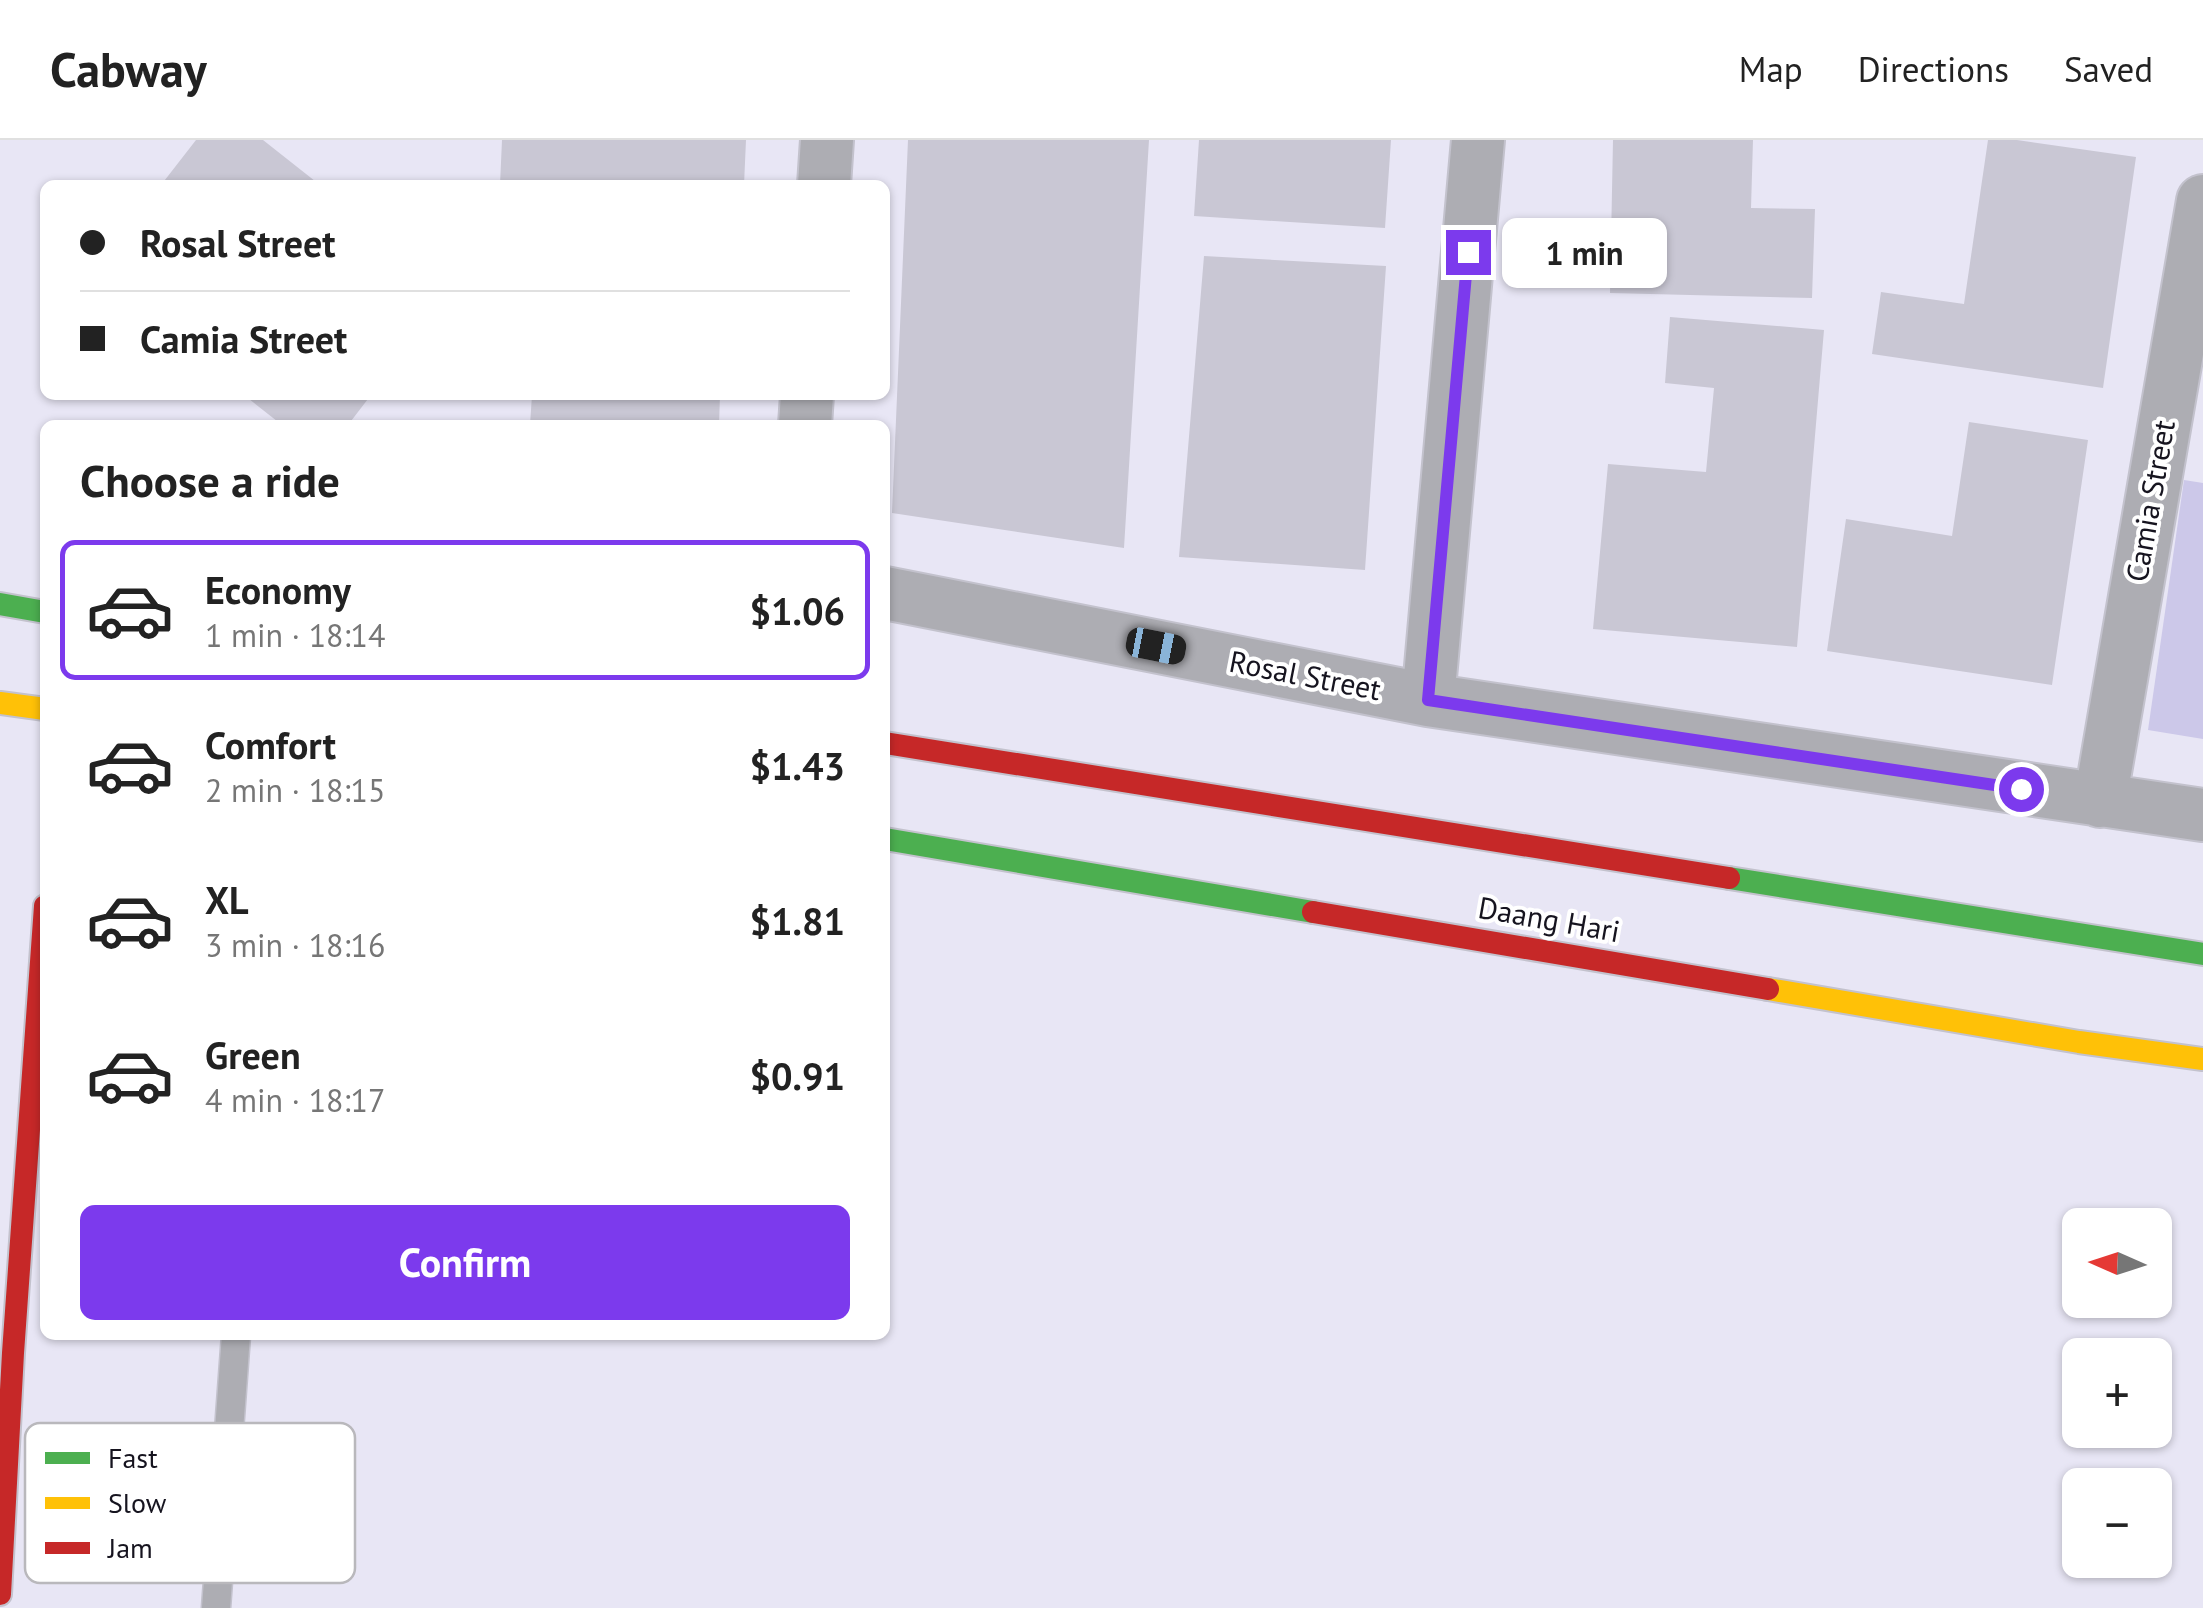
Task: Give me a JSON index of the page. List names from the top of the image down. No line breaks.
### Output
{"streets":{"main road":["Daang Hari"],"street":["Camia Street","Rosal Street"]},"crossings":[["Camia Street","Rosal Street"]],"legend":["Fast","Slow","Jam"],"north":"left","page":{"header":"Cabway","nav":["Map","Directions","Saved"],"banner":["Rosal Street","Camia Street"],"bubble":"1 min","heading":"Choose a ride","list":[{"name":"Economy","note":"1 min · 18:14","value":"$1.06"},{"name":"Comfort","note":"2 min · 18:15","value":"$1.43"},{"name":"XL","note":"3 min · 18:16","value":"$1.81"},{"name":"Green","note":"4 min · 18:17","value":"$0.91"}],"buttons":"Confirm","map_buttons":["+","−"]}}
